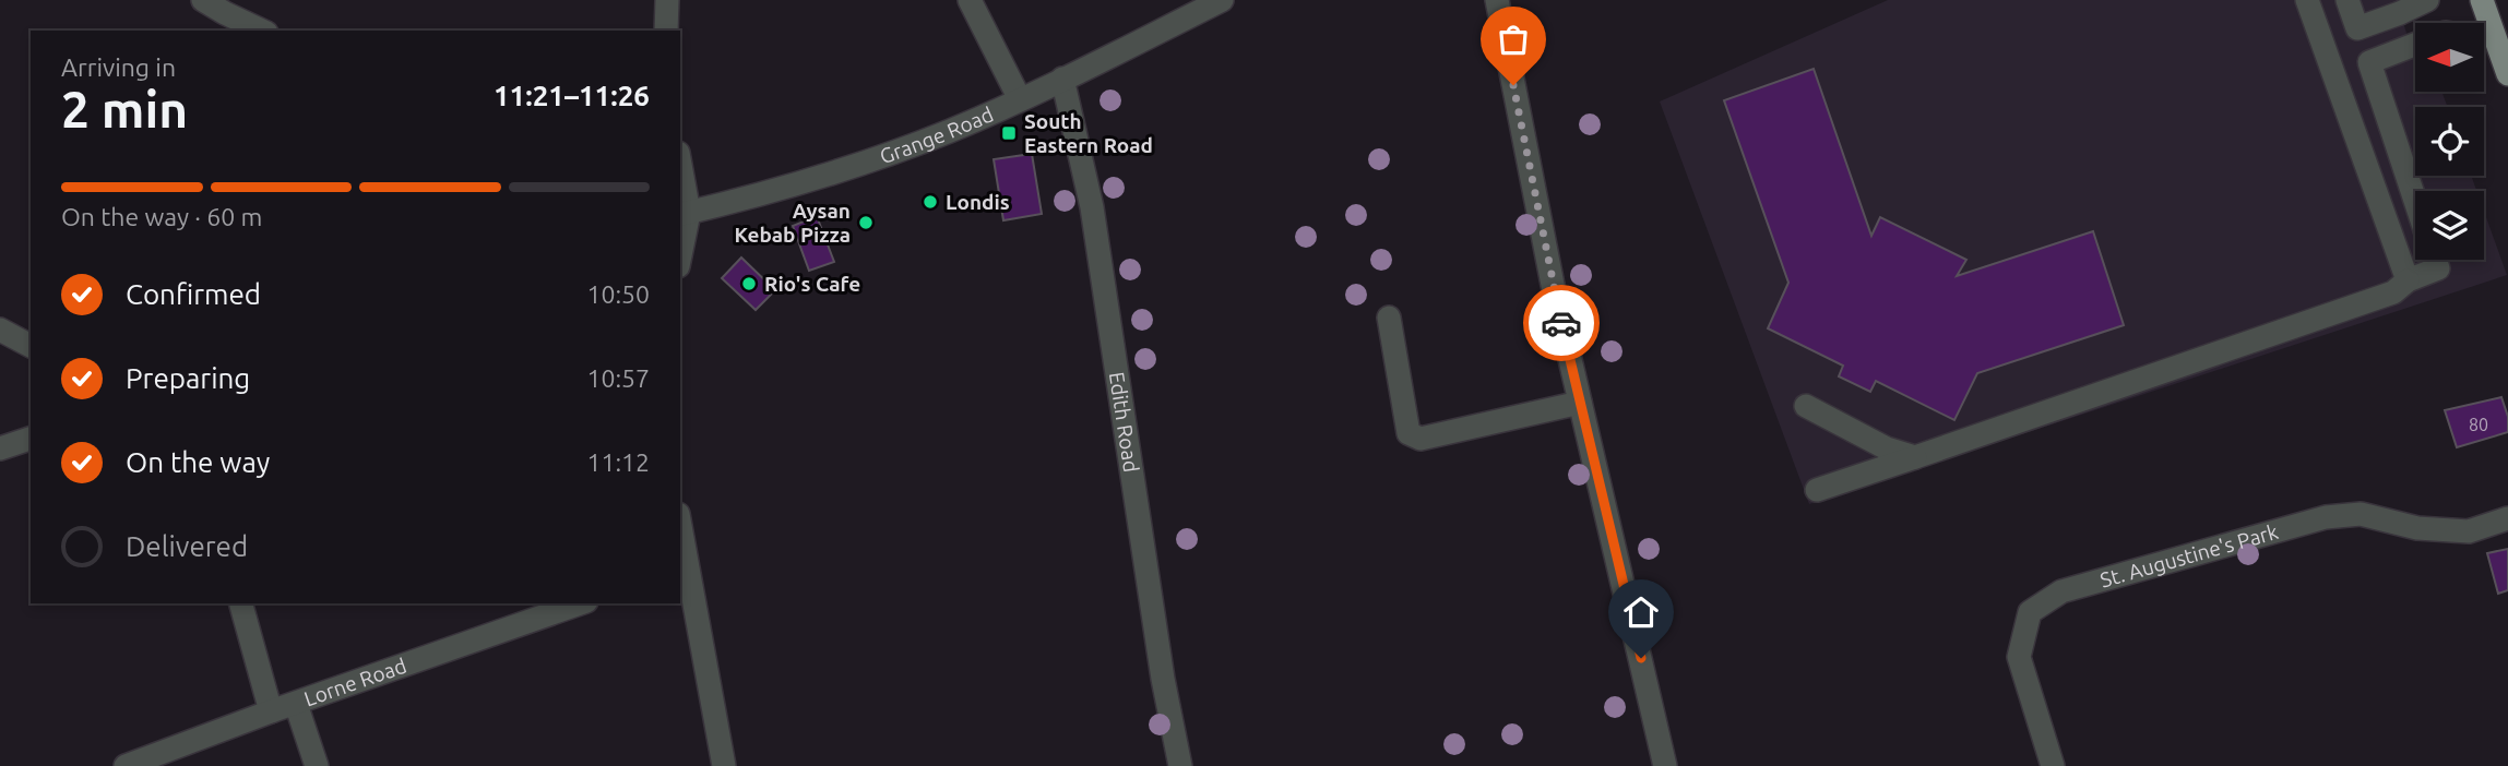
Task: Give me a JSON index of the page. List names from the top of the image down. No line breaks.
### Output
{"streets":{"street":["Grange Road","Edith Road","St. Augustine's Park","Lorne Road"]},"crossings":[["Grange Road","Edith Road"]],"places":{"transit":["South Eastern Road"],"other":["Londis","Aysan Kebab Pizza","Rio's Cafe"]},"house_numbers":["80"],"north":"left","page":{"heading":["2 min","Arriving in","11:21–11:26"],"bar":"On the way · 60 m","list":[["Confirmed","10:50"],["Preparing","10:57"],["On the way","11:12"],"Delivered"]}}
